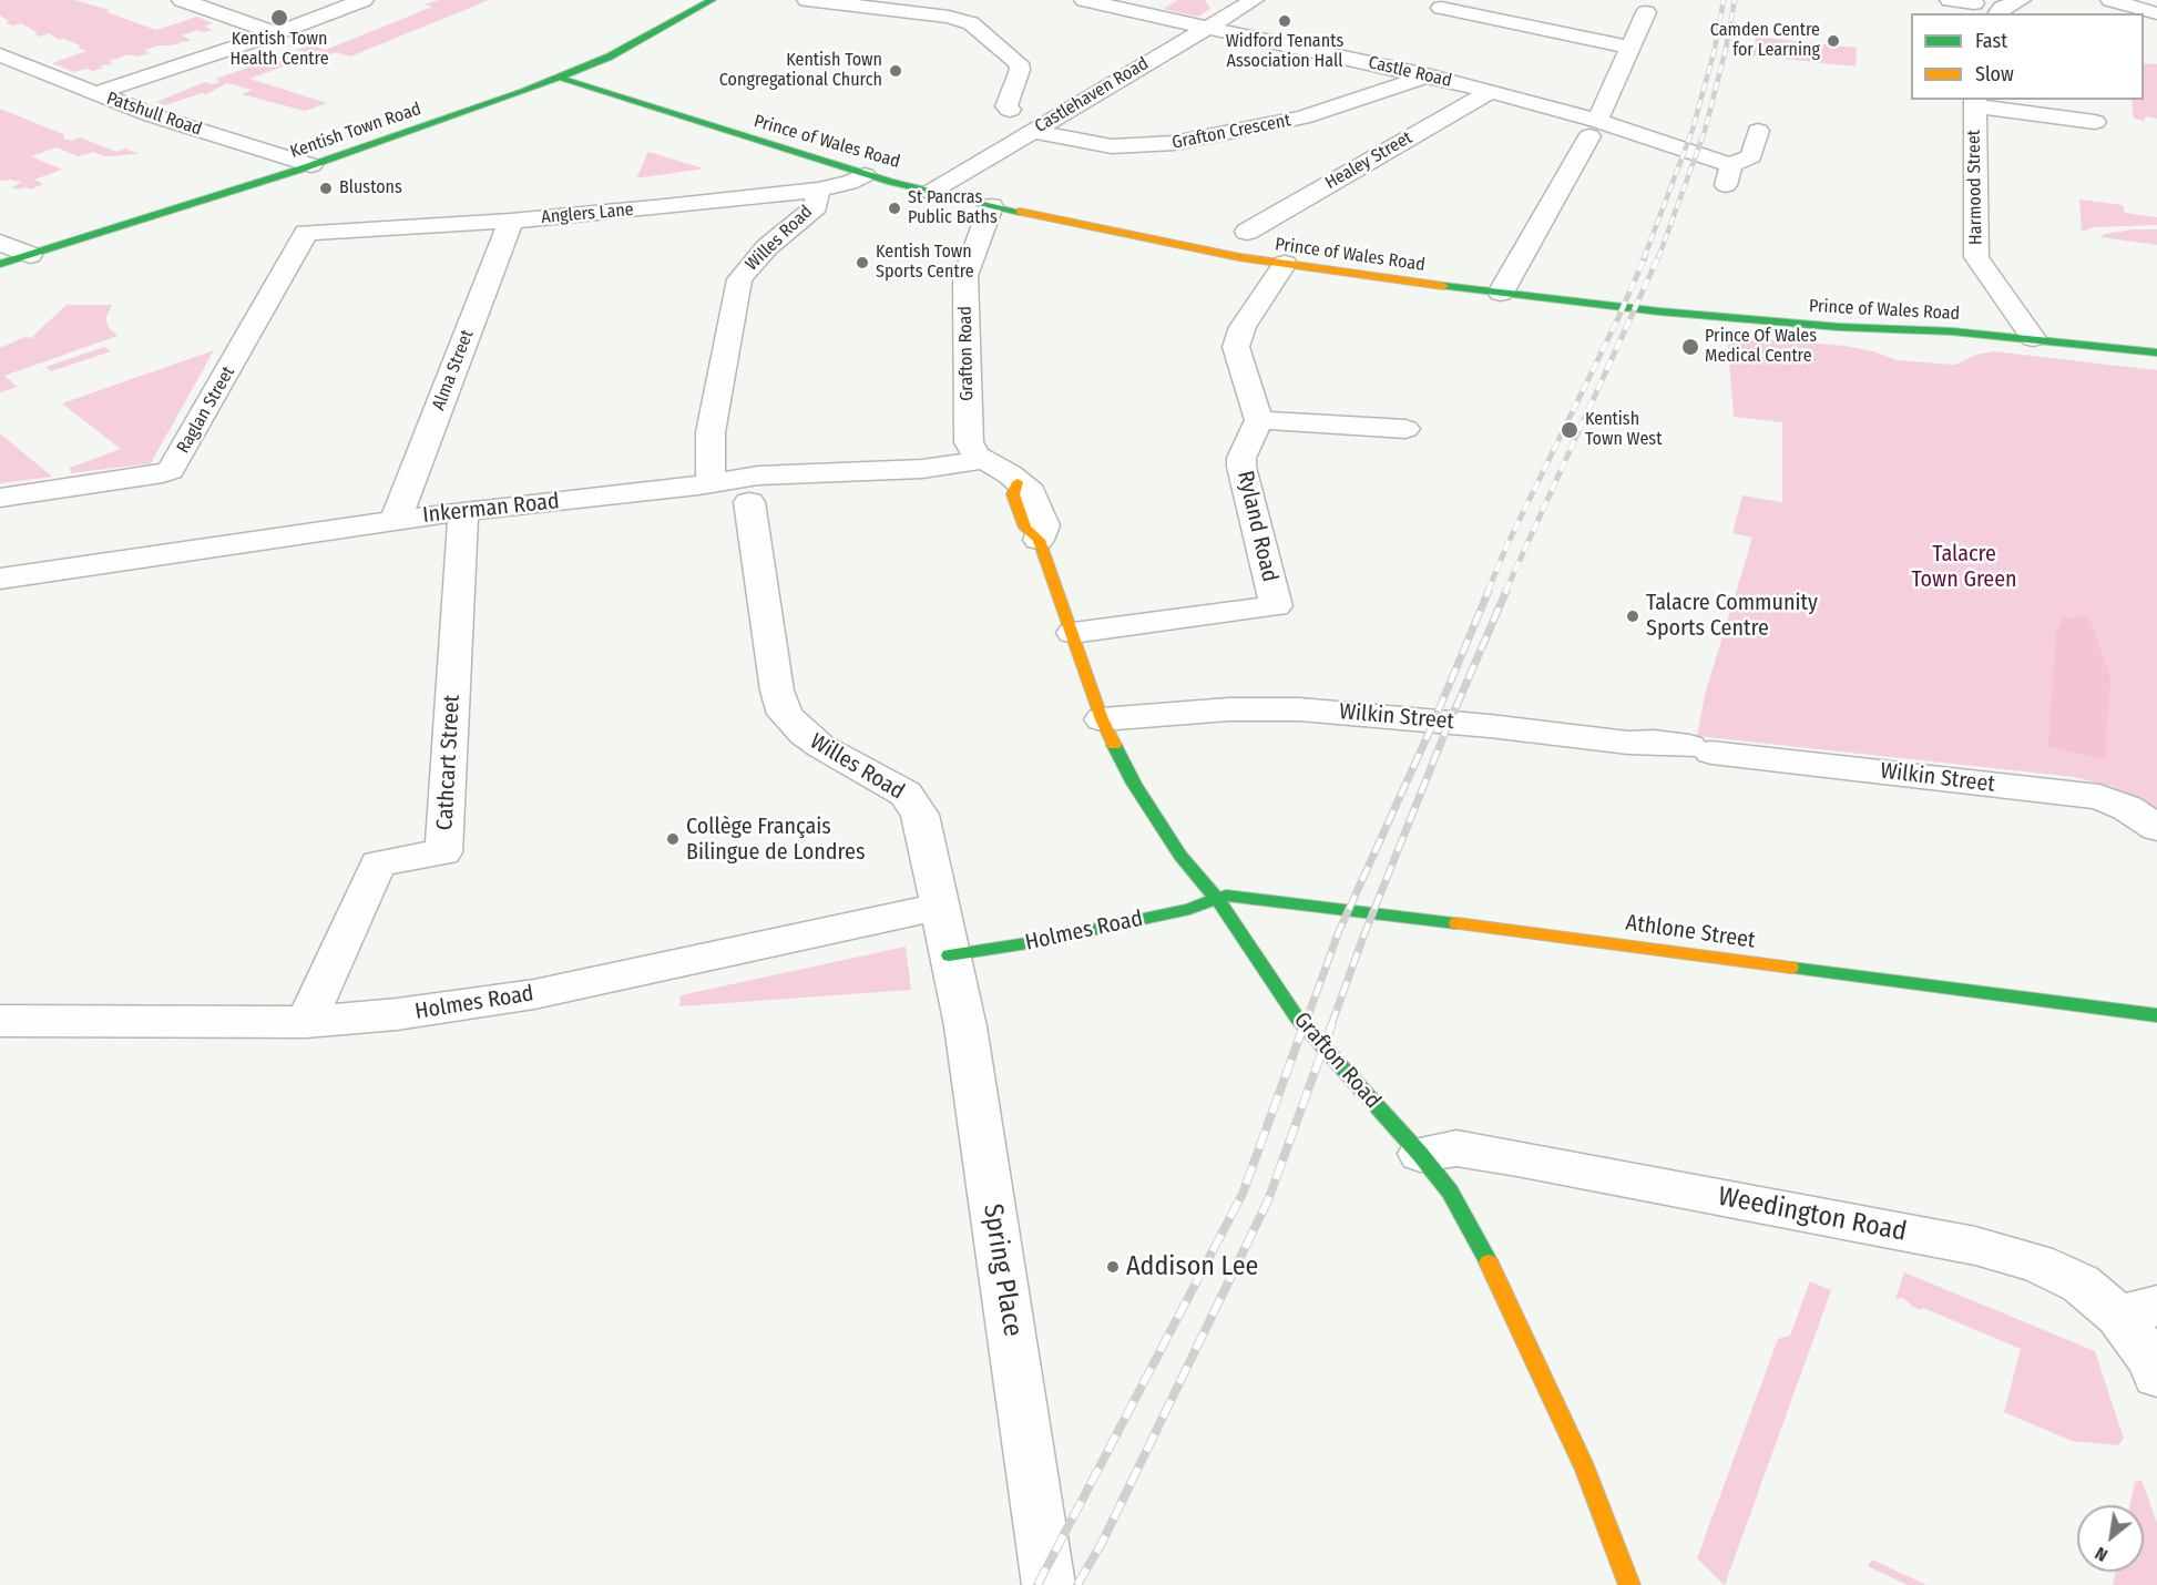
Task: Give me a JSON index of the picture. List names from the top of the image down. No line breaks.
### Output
{"streets":{"street":["Castle Road","Castlehaven Road","Patshull Road","Kentish Town Road","Grafton Crescent","Prince of Wales Road","Healey Street","Harmood Street","Anglers Lane","Willes Road","Grafton Road","Alma Street","Raglan Street","Inkerman Road","Ryland Road","Wilkin Street","Cathcart Street","Holmes Road","Athlone Street","Weedington Road","Spring Place"]},"crossings":[["Castle Road","Castlehaven Road"],["Castle Road","Grafton Crescent"],["Castle Road","Healey Street"],["Castlehaven Road","Grafton Crescent"],["Castlehaven Road","Prince of Wales Road"],["Patshull Road","Kentish Town Road"],["Kentish Town Road","Prince of Wales Road"],["Prince of Wales Road","Harmood Street"],["Prince of Wales Road","Anglers Lane"],["Prince of Wales Road","Grafton Road"],["Anglers Lane","Willes Road"],["Anglers Lane","Alma Street"],["Anglers Lane","Raglan Street"],["Willes Road","Inkerman Road"],["Willes Road","Holmes Road"],["Willes Road","Spring Place"],["Grafton Road","Inkerman Road"],["Grafton Road","Ryland Road"],["Grafton Road","Wilkin Street"],["Grafton Road","Holmes Road"],["Grafton Road","Athlone Street"],["Grafton Road","Weedington Road"],["Alma Street","Inkerman Road"],["Inkerman Road","Cathcart Street"],["Cathcart Street","Holmes Road"],["Holmes Road","Athlone Street"],["Holmes Road","Spring Place"]],"parks":["Talacre Town Green"],"places":["Kentish Town Health Centre","Widford Tenants Association Hall","Camden Centre for Learning","Kentish Town Congregational Church","Blustons","St Pancras Public Baths","Kentish Town Sports Centre","Prince Of Wales Medical Centre","Kentish Town West","Talacre Community Sports Centre","Collège Français Bilingue de Londres","Addison Lee"],"legend":["Fast","Slow"],"north":"bottom left"}
